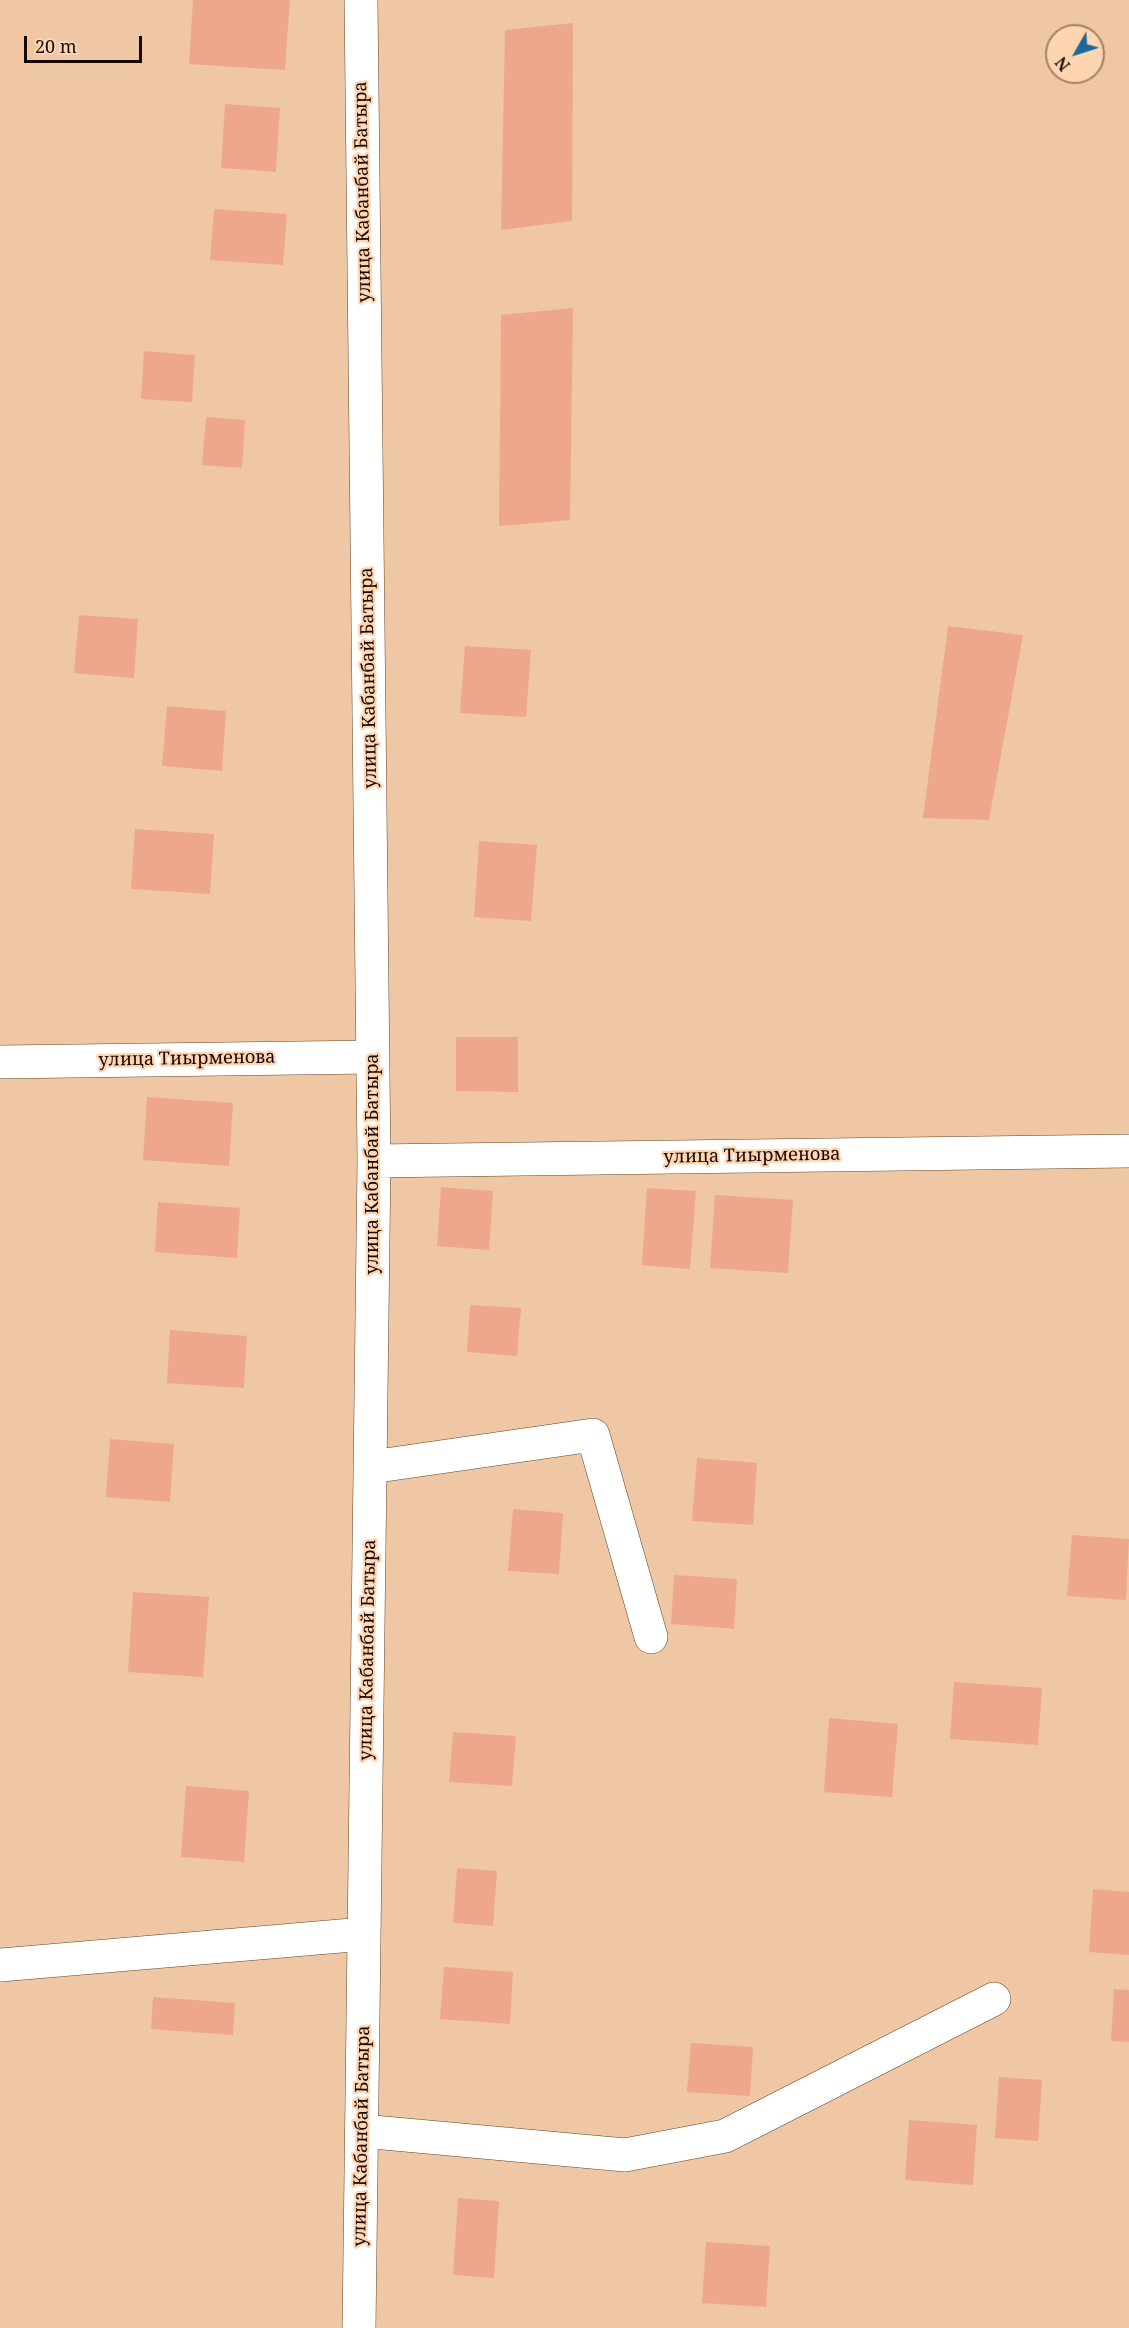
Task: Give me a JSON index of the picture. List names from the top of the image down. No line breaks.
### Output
{"streets":{"street":["улица Кабанбай Батыра","улица Тиырменова"]},"crossings":[["улица Кабанбай Батыра","улица Тиырменова"]],"scale_bar":"20 m","north":"bottom left"}
